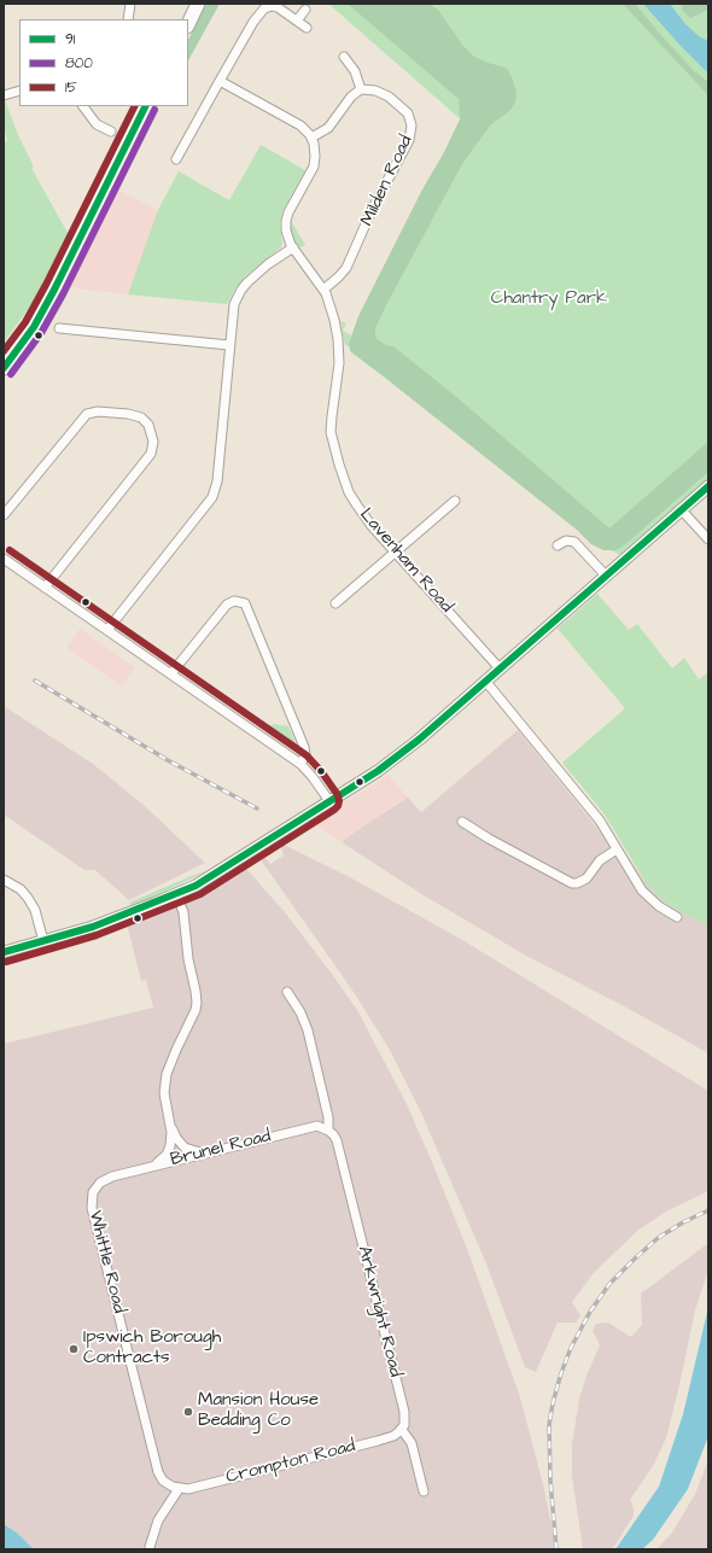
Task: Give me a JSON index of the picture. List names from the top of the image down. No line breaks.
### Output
{"streets":{"street":["Milden Road","Lavenham Road","Brunel Road","Whittle Road","Arkwright Road","Crompton Road"]},"crossings":[["Milden Road","Lavenham Road"],["Brunel Road","Whittle Road"],["Brunel Road","Arkwright Road"],["Whittle Road","Crompton Road"],["Arkwright Road","Crompton Road"]],"parks":["Chantry Park"],"places":["Ipswich Borough Contracts","Mansion House Bedding Co"],"lines":["transit line 91","transit line 15","transit line 800"],"legend":["91","800","15"]}
